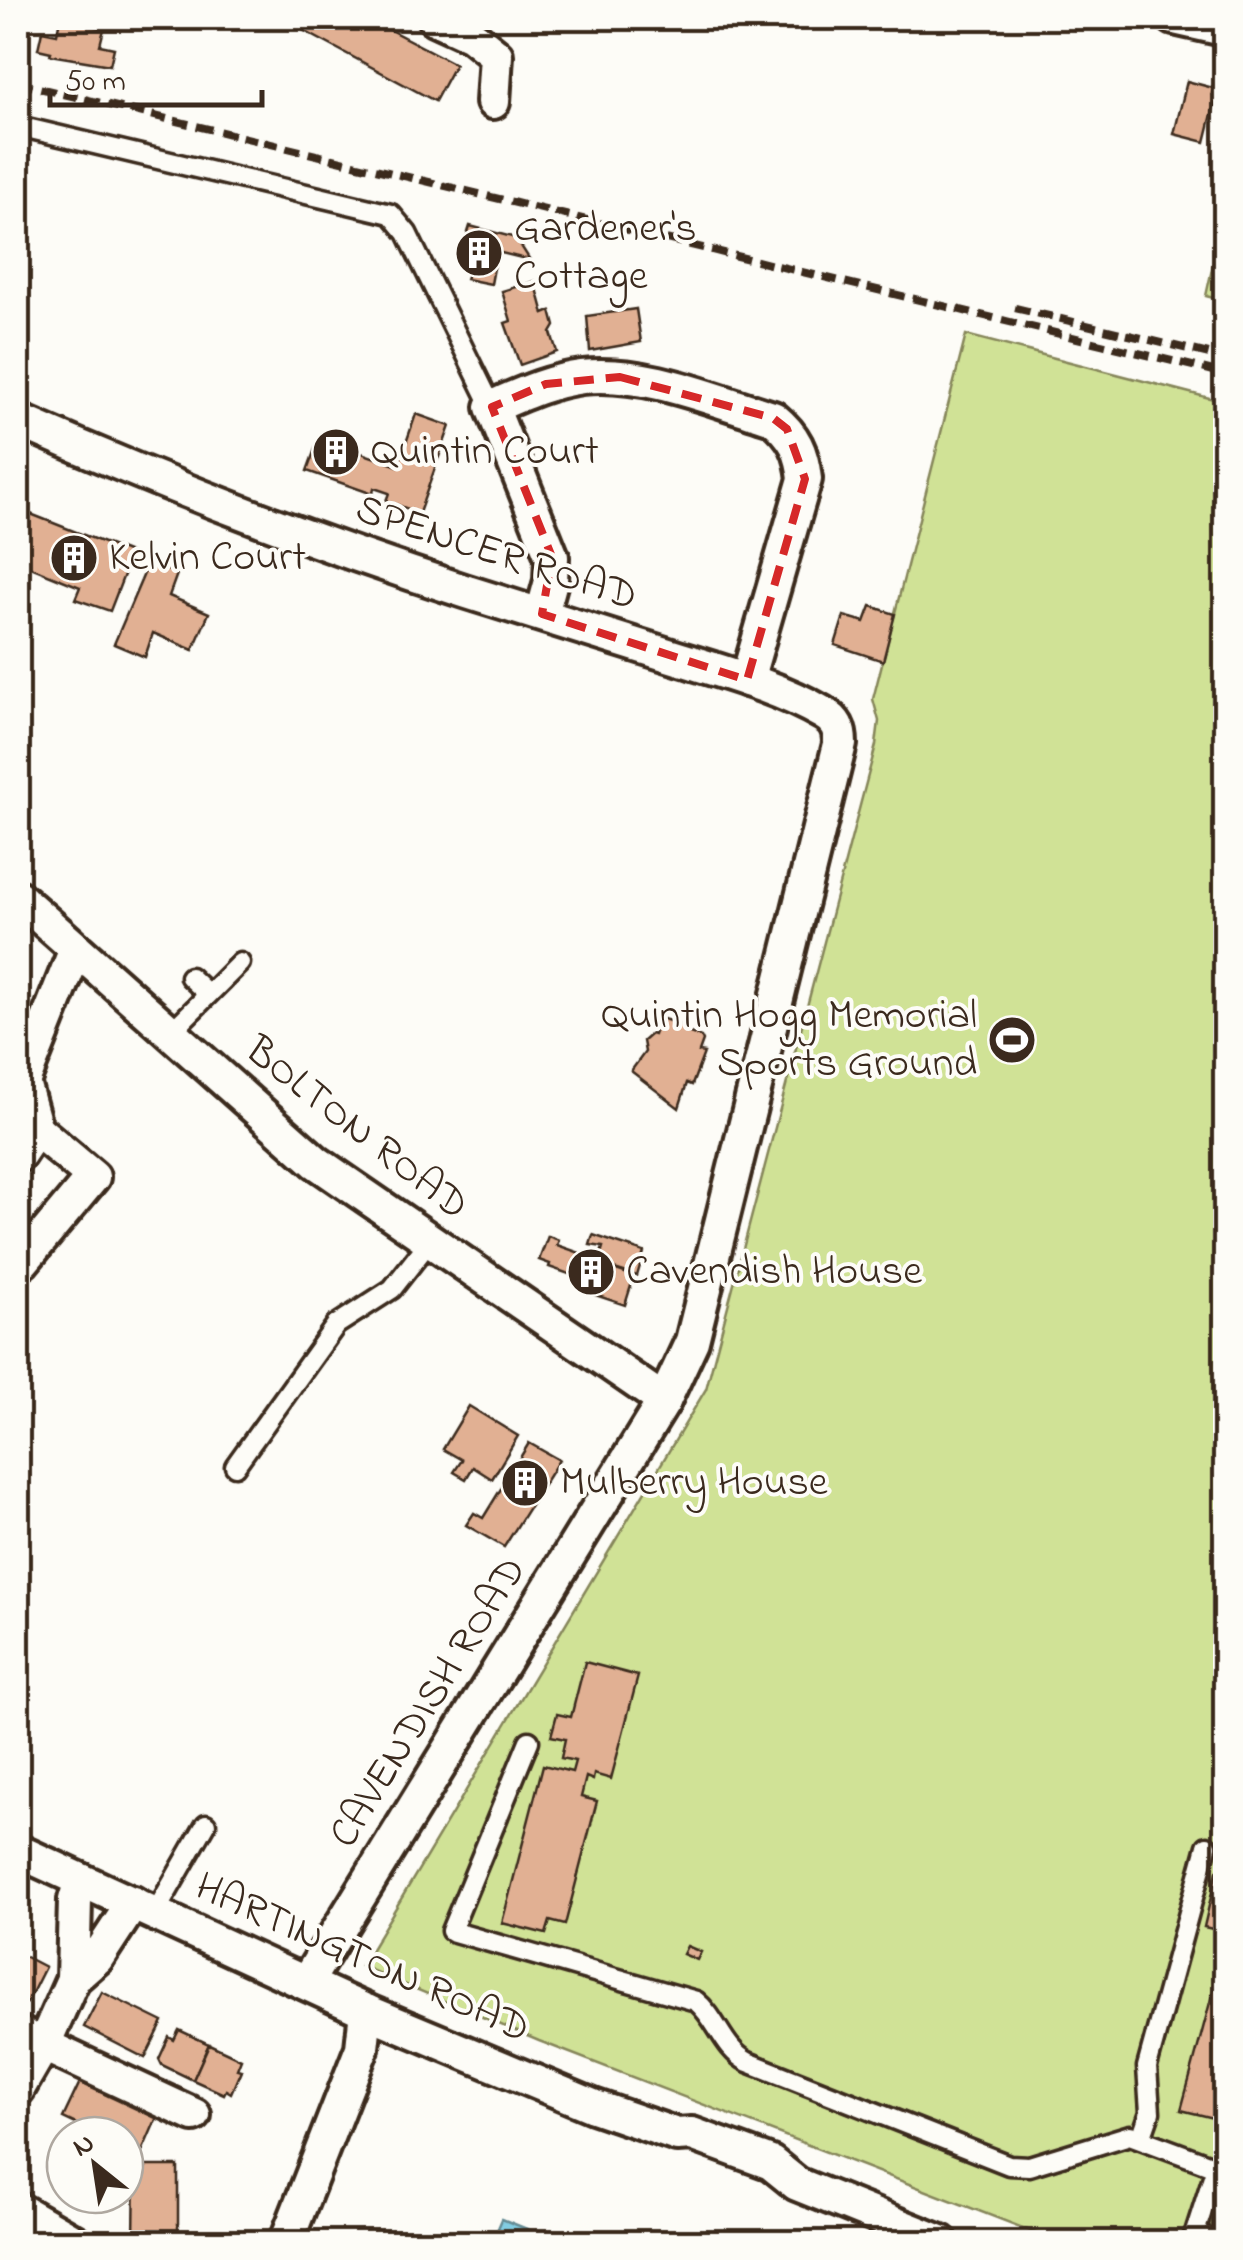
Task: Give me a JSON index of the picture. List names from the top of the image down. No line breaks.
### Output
{"streets":{"street":["SPENCER ROAD","BOLTON ROAD","CAVENDISH ROAD","HARTINGTON ROAD"]},"crossings":[["SPENCER ROAD","CAVENDISH ROAD"],["BOLTON ROAD","CAVENDISH ROAD"],["CAVENDISH ROAD","HARTINGTON ROAD"]],"places":{"building":["Gardener's Cottage","Quintin Court","Kelvin Court","Cavendish House","Mulberry House"],"sports":["Quintin Hogg Memorial Sports Ground"]},"scale_bar":"50 m","north":"top left"}
